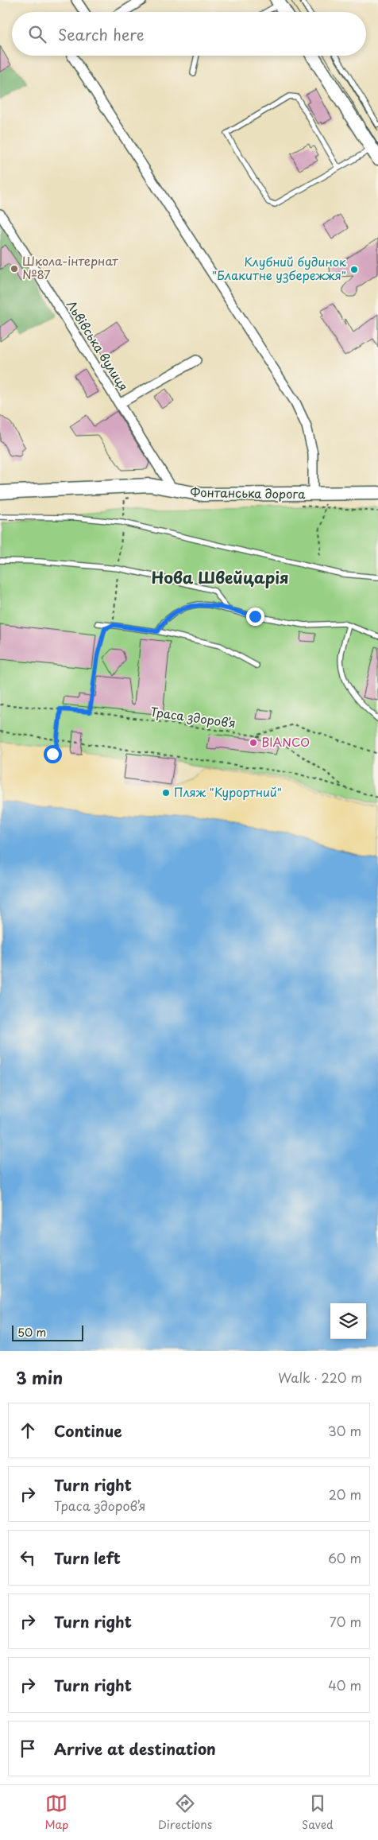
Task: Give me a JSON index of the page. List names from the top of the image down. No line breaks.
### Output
{"streets":{"main road":["Фонтанська дорога"],"street":["Львівська вулиця"],"path":["Траса здоров’я"]},"crossings":[["Львівська вулиця","Фонтанська дорога"]],"districts":["Нова Швейцарія"],"places":["Школа-інтернат №87","Клубний будинок \"Блакитне узбережжя\"","BIANCO","Пляж \"Курортний\""],"scale_bar":"50 m","page":{"search":"Search here","scale":"50 m","heading":["3 min","Walk · 220 m"],"list":[["Continue","30 m"],["Turn right","Траса здоров’я","20 m"],["Turn left","60 m"],["Turn right","70 m"],["Turn right","40 m"],"Arrive at destination"],"nav":["Map","Directions","Saved"]}}
